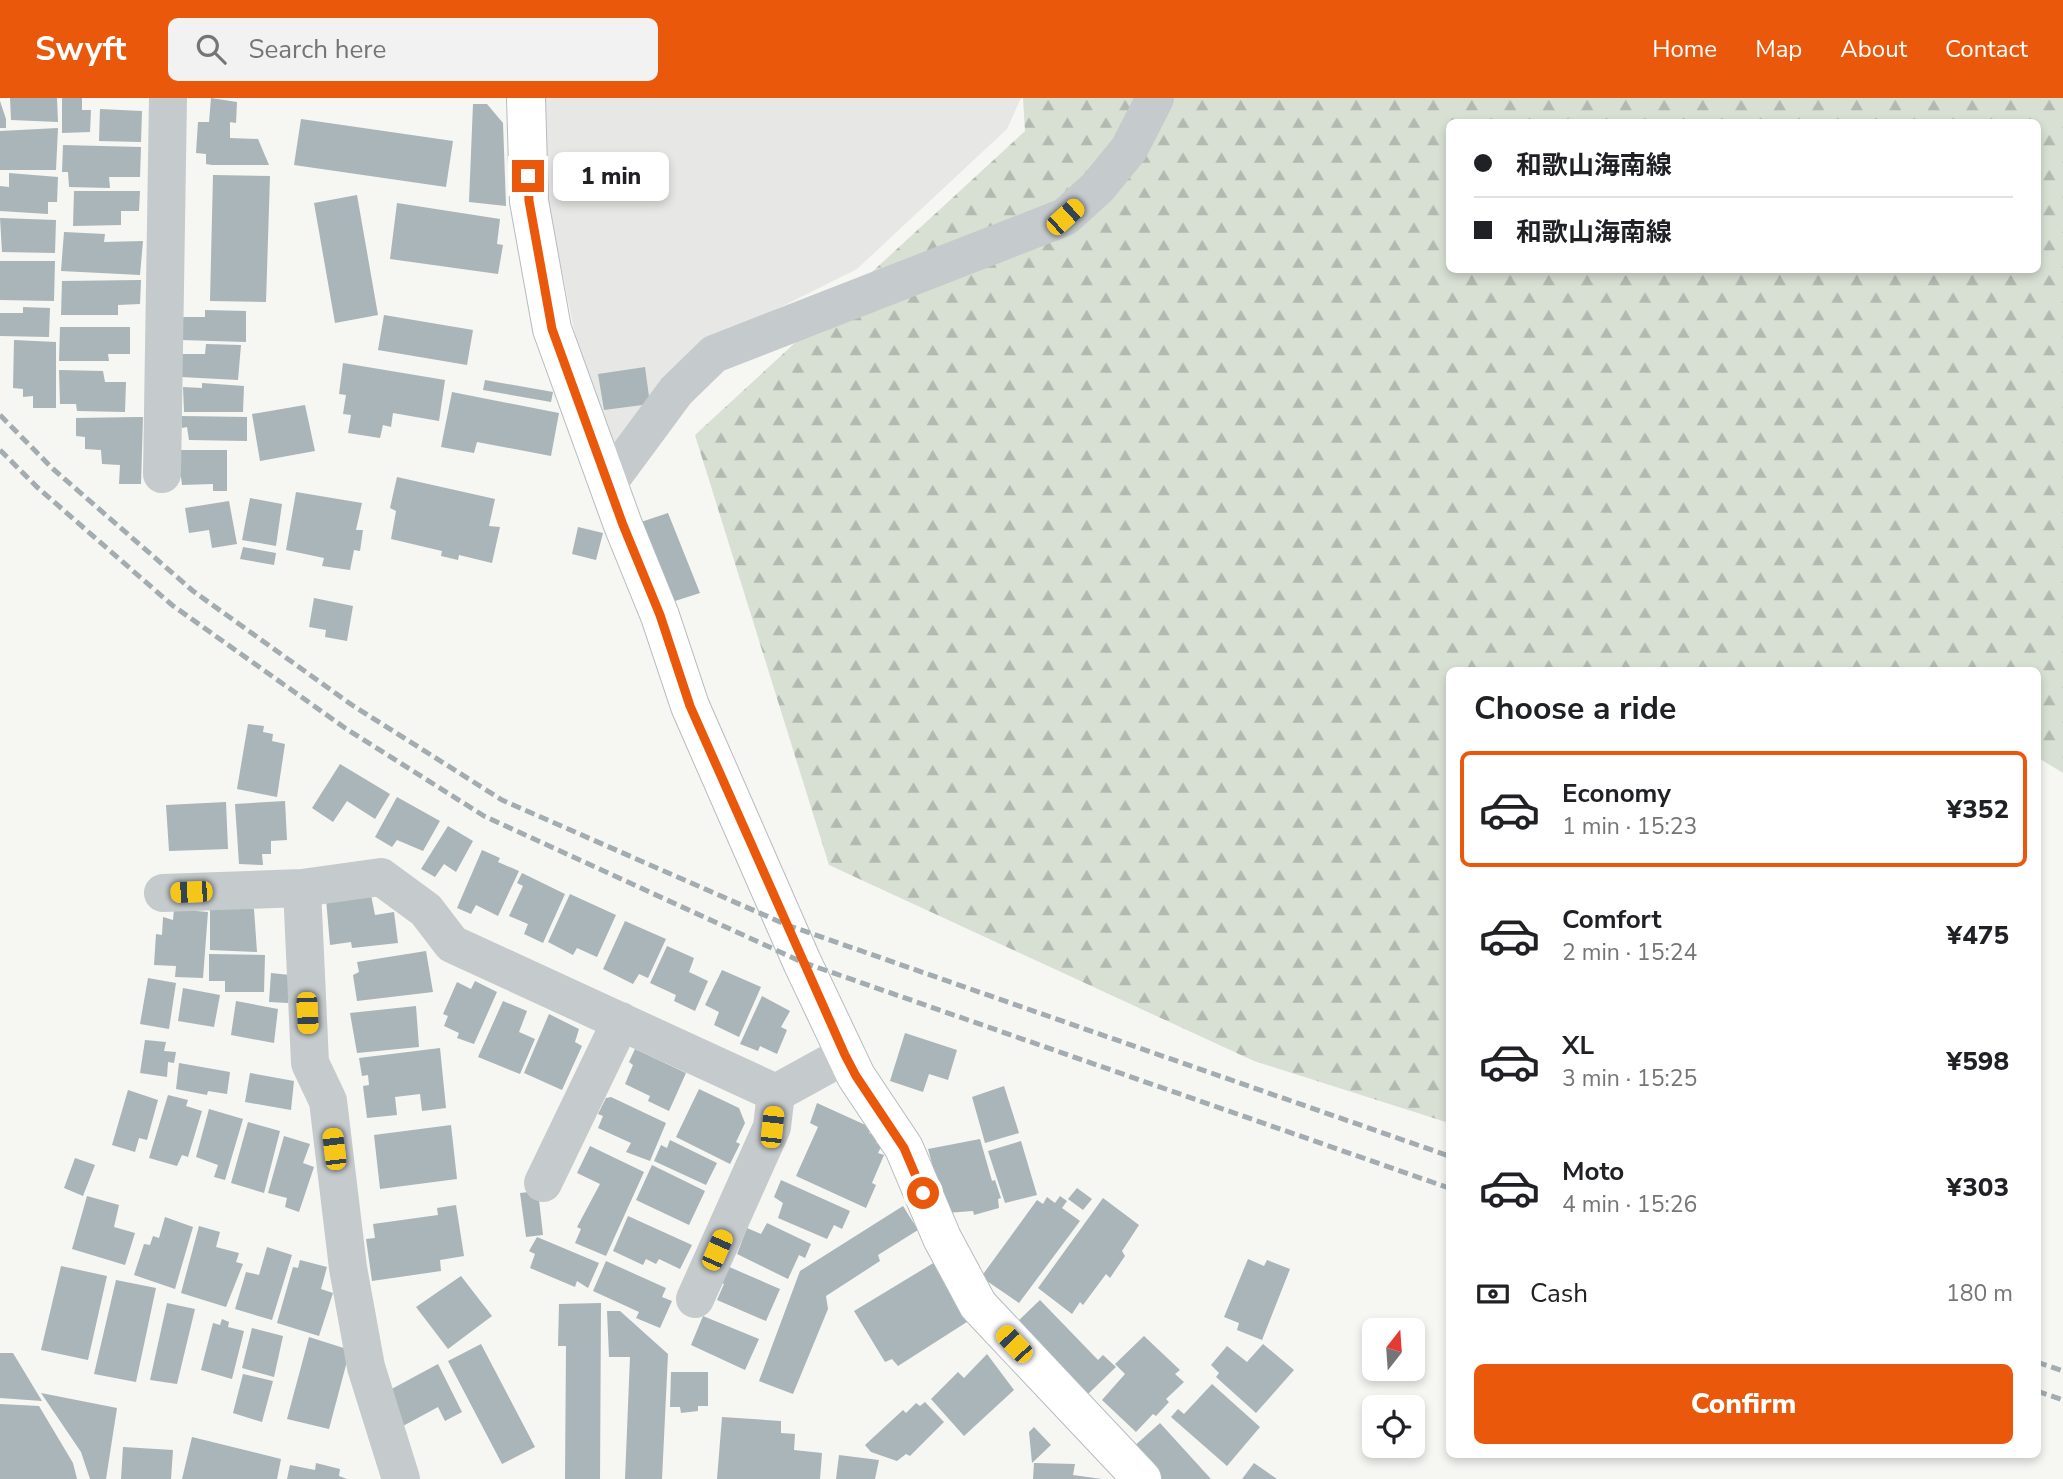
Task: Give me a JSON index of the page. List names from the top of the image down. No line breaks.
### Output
{"north":"top","page":{"header":"Swyft","search":"Search here","nav":["Home","Map","About","Contact"],"banner":["和歌山海南線","和歌山海南線"],"bubble":"1 min","heading":"Choose a ride","list":[{"name":"Economy","note":"1 min · 15:23","value":"¥352"},{"name":"Comfort","note":"2 min · 15:24","value":"¥475"},{"name":"XL","note":"3 min · 15:25","value":"¥598"},{"name":"Moto","note":"4 min · 15:26","value":"¥303"}],"pay":["Cash","180 m"],"buttons":"Confirm"}}
